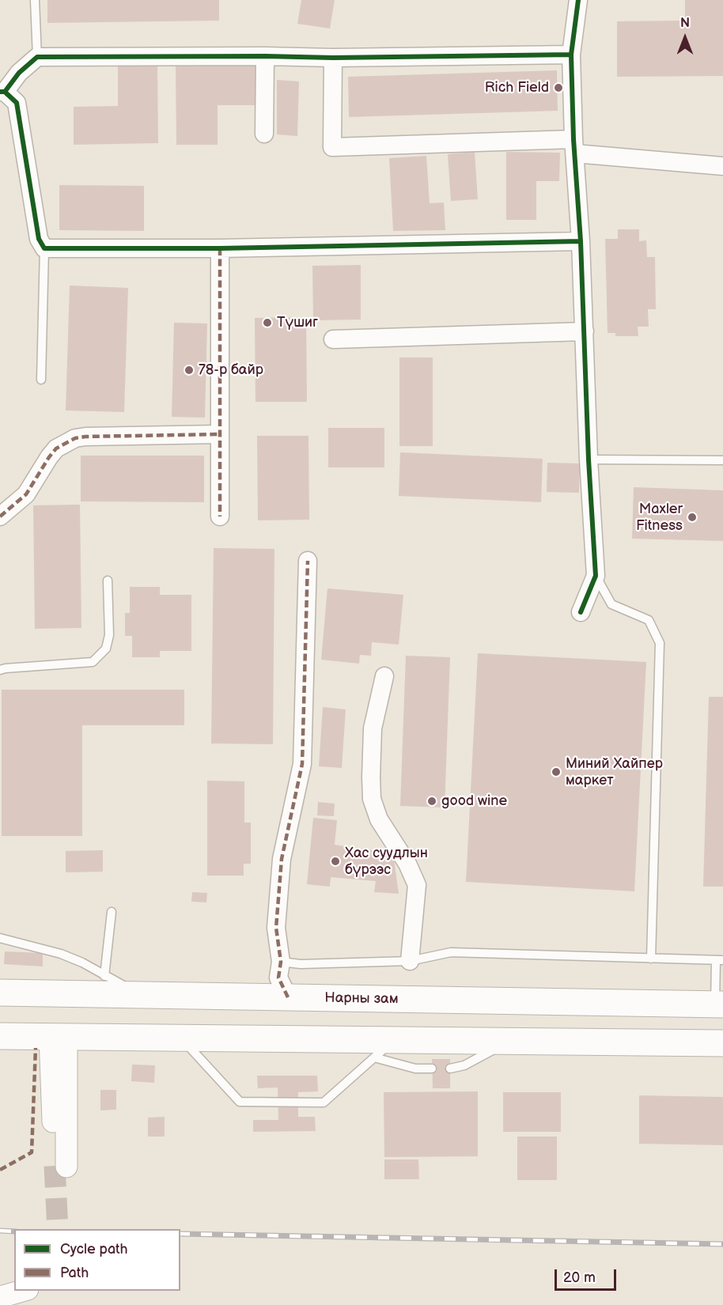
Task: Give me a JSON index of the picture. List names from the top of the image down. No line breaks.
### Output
{"streets":{"main road":["Нарны зам"]},"places":["Rich Field","Түшиг","78-р байр","Maxler Fitness","Миний Хайпер маркет","good wine","Хас суудлын бүрээс"],"legend":["Cycle path","Path"],"scale_bar":"20 m","north":"top"}
